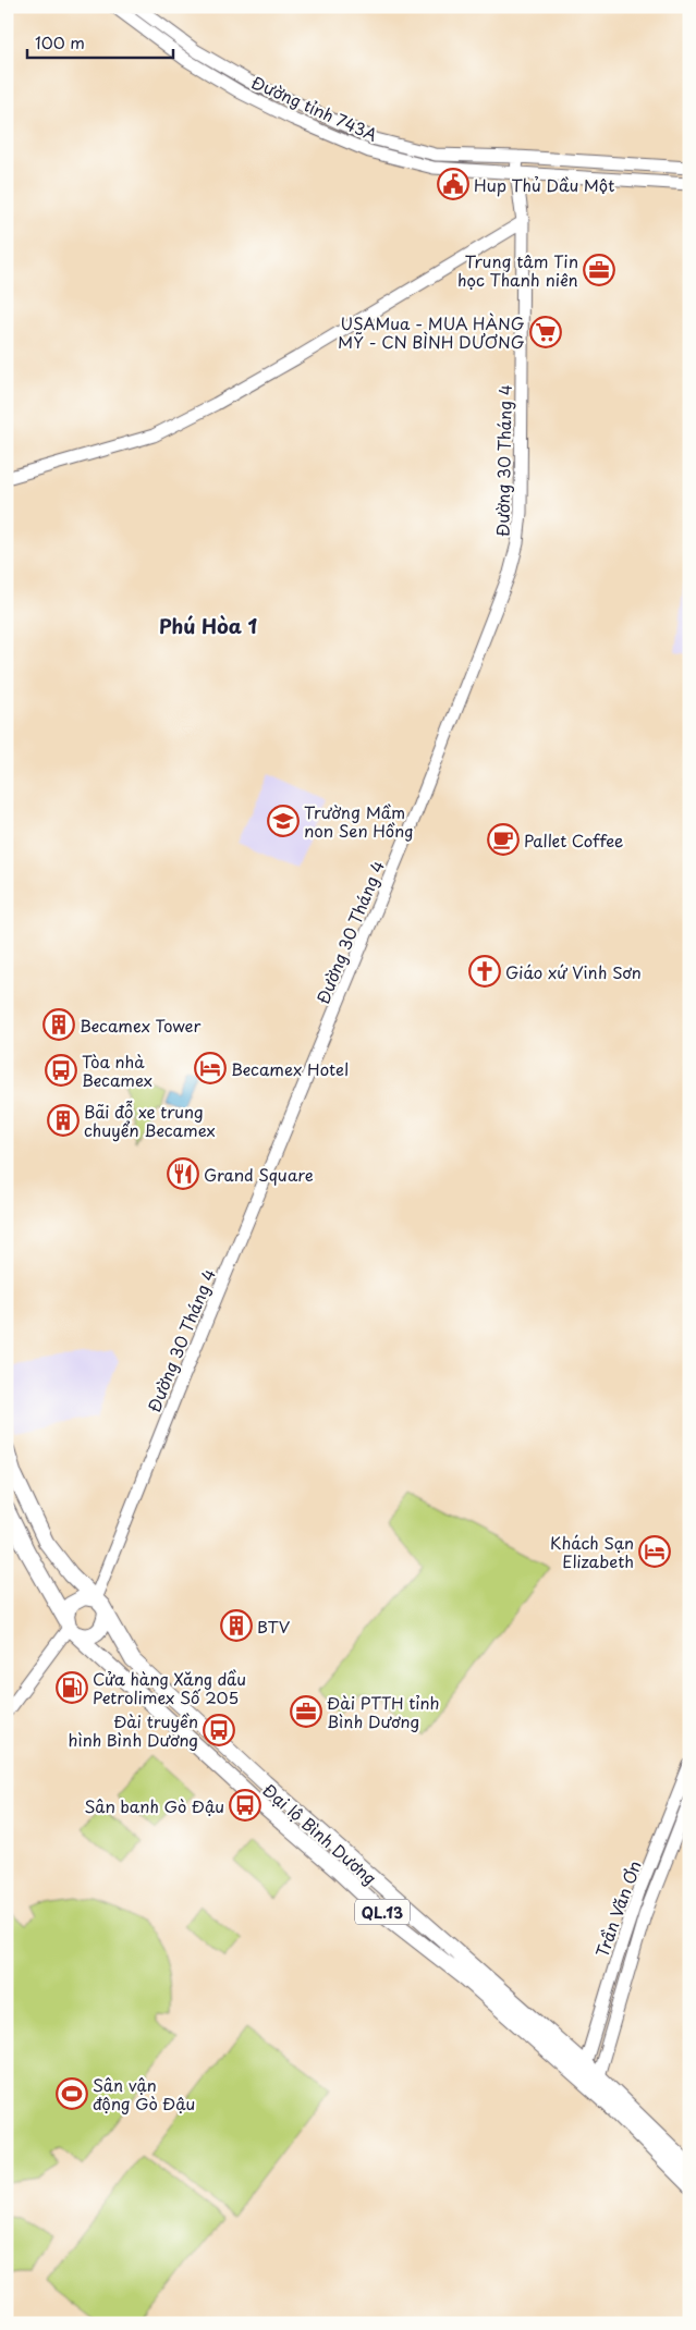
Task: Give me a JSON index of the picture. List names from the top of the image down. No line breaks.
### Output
{"streets":{"highway":["Đại lộ Bình Dương","QL.13"],"main road":["Đường tỉnh 743A","Đường 30 Tháng 4","Trần Văn Ơn"]},"crossings":[["Đường tỉnh 743A","Đường 30 Tháng 4"],["Đường 30 Tháng 4","Đại lộ Bình Dương"],["Đường 30 Tháng 4","QL.13"],["Đại lộ Bình Dương","Trần Văn Ơn"],["Đại lộ Bình Dương","QL.13"]],"districts":["Phú Hòa 1"],"places":{"public building":["Hup Thủ Dầu Một"],"office":["Trung tâm Tin học Thanh niên","Đài PTTH tỉnh Bình Dương"],"supermarket":["USAMua - MUA HÀNG MỸ - CN BÌNH DƯƠNG"],"school or university":["Trường Mầm non Sen Hồng"],"cafe":["Pallet Coffee"],"church":["Giáo xứ Vinh Sơn"],"building":["Becamex Tower","Bãi đỗ xe trung chuyển Becamex","BTV"],"hotel":["Becamex Hotel","Khách Sạn Elizabeth"],"bus stop":["Tòa nhà Becamex","Đài truyền hình Bình Dương","Sân banh Gò Đậu"],"restaurant":["Grand Square"],"fuel station":["Cửa hàng Xăng dầu Petrolimex Số 205"],"sports":["Sân vận động Gò Đậu"]},"scale_bar":"100 m"}
